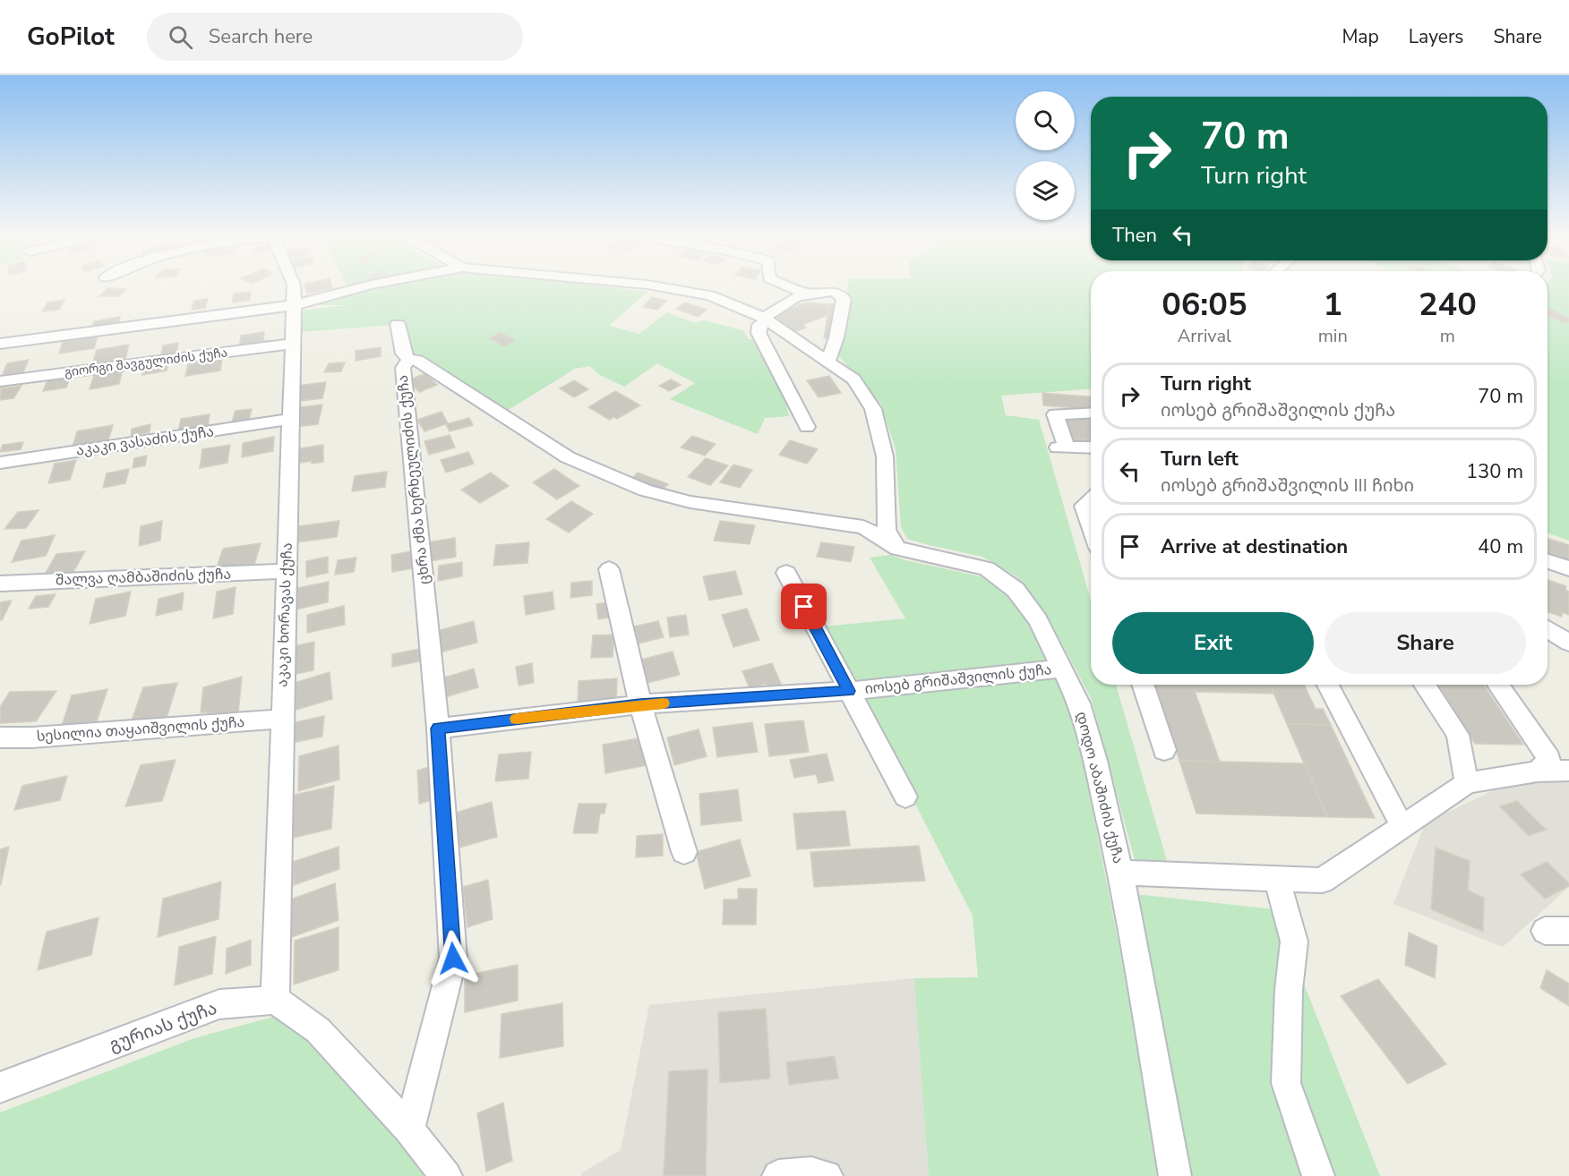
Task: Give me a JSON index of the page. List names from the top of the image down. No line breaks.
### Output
{"streets":{"street":["გიორგი შავგულიძის ქუჩა","აკაკი ვასაძის ქუჩა","ცხრა ძმა ხერხეულიძის ქუჩა","შალვა ღამბაშიძის ქუჩა","აკაკი ხორავას ქუჩა","იოსებ გრიშაშვილის ქუჩა","სესილია თაყაიშვილის ქუჩა","დოდო აბაშიძის ქუჩა","გურიას ქუჩა"]},"crossings":[["გიორგი შავგულიძის ქუჩა","აკაკი ხორავას ქუჩა"],["აკაკი ვასაძის ქუჩა","აკაკი ხორავას ქუჩა"],["ცხრა ძმა ხერხეულიძის ქუჩა","იოსებ გრიშაშვილის ქუჩა"],["ცხრა ძმა ხერხეულიძის ქუჩა","დოდო აბაშიძის ქუჩა"],["შალვა ღამბაშიძის ქუჩა","აკაკი ხორავას ქუჩა"],["აკაკი ხორავას ქუჩა","სესილია თაყაიშვილის ქუჩა"],["აკაკი ხორავას ქუჩა","გურიას ქუჩა"],["იოსებ გრიშაშვილის ქუჩა","დოდო აბაშიძის ქუჩა"]],"page":{"header":"GoPilot","search":"Search here","nav":["Map","Layers","Share"],"turn":["70 m","Turn right"],"then":"Then","eta":["06:05","Arrival","1","min","240","m"],"list":[{"name":"Turn right","note":"იოსებ გრიშაშვილის ქუჩა","value":"70 m"},{"name":"Turn left","note":"იოსებ გრიშაშვილის III ჩიხი","value":"130 m"},{"name":"Arrive at destination","value":"40 m"}],"buttons":["Exit","Share"]}}
